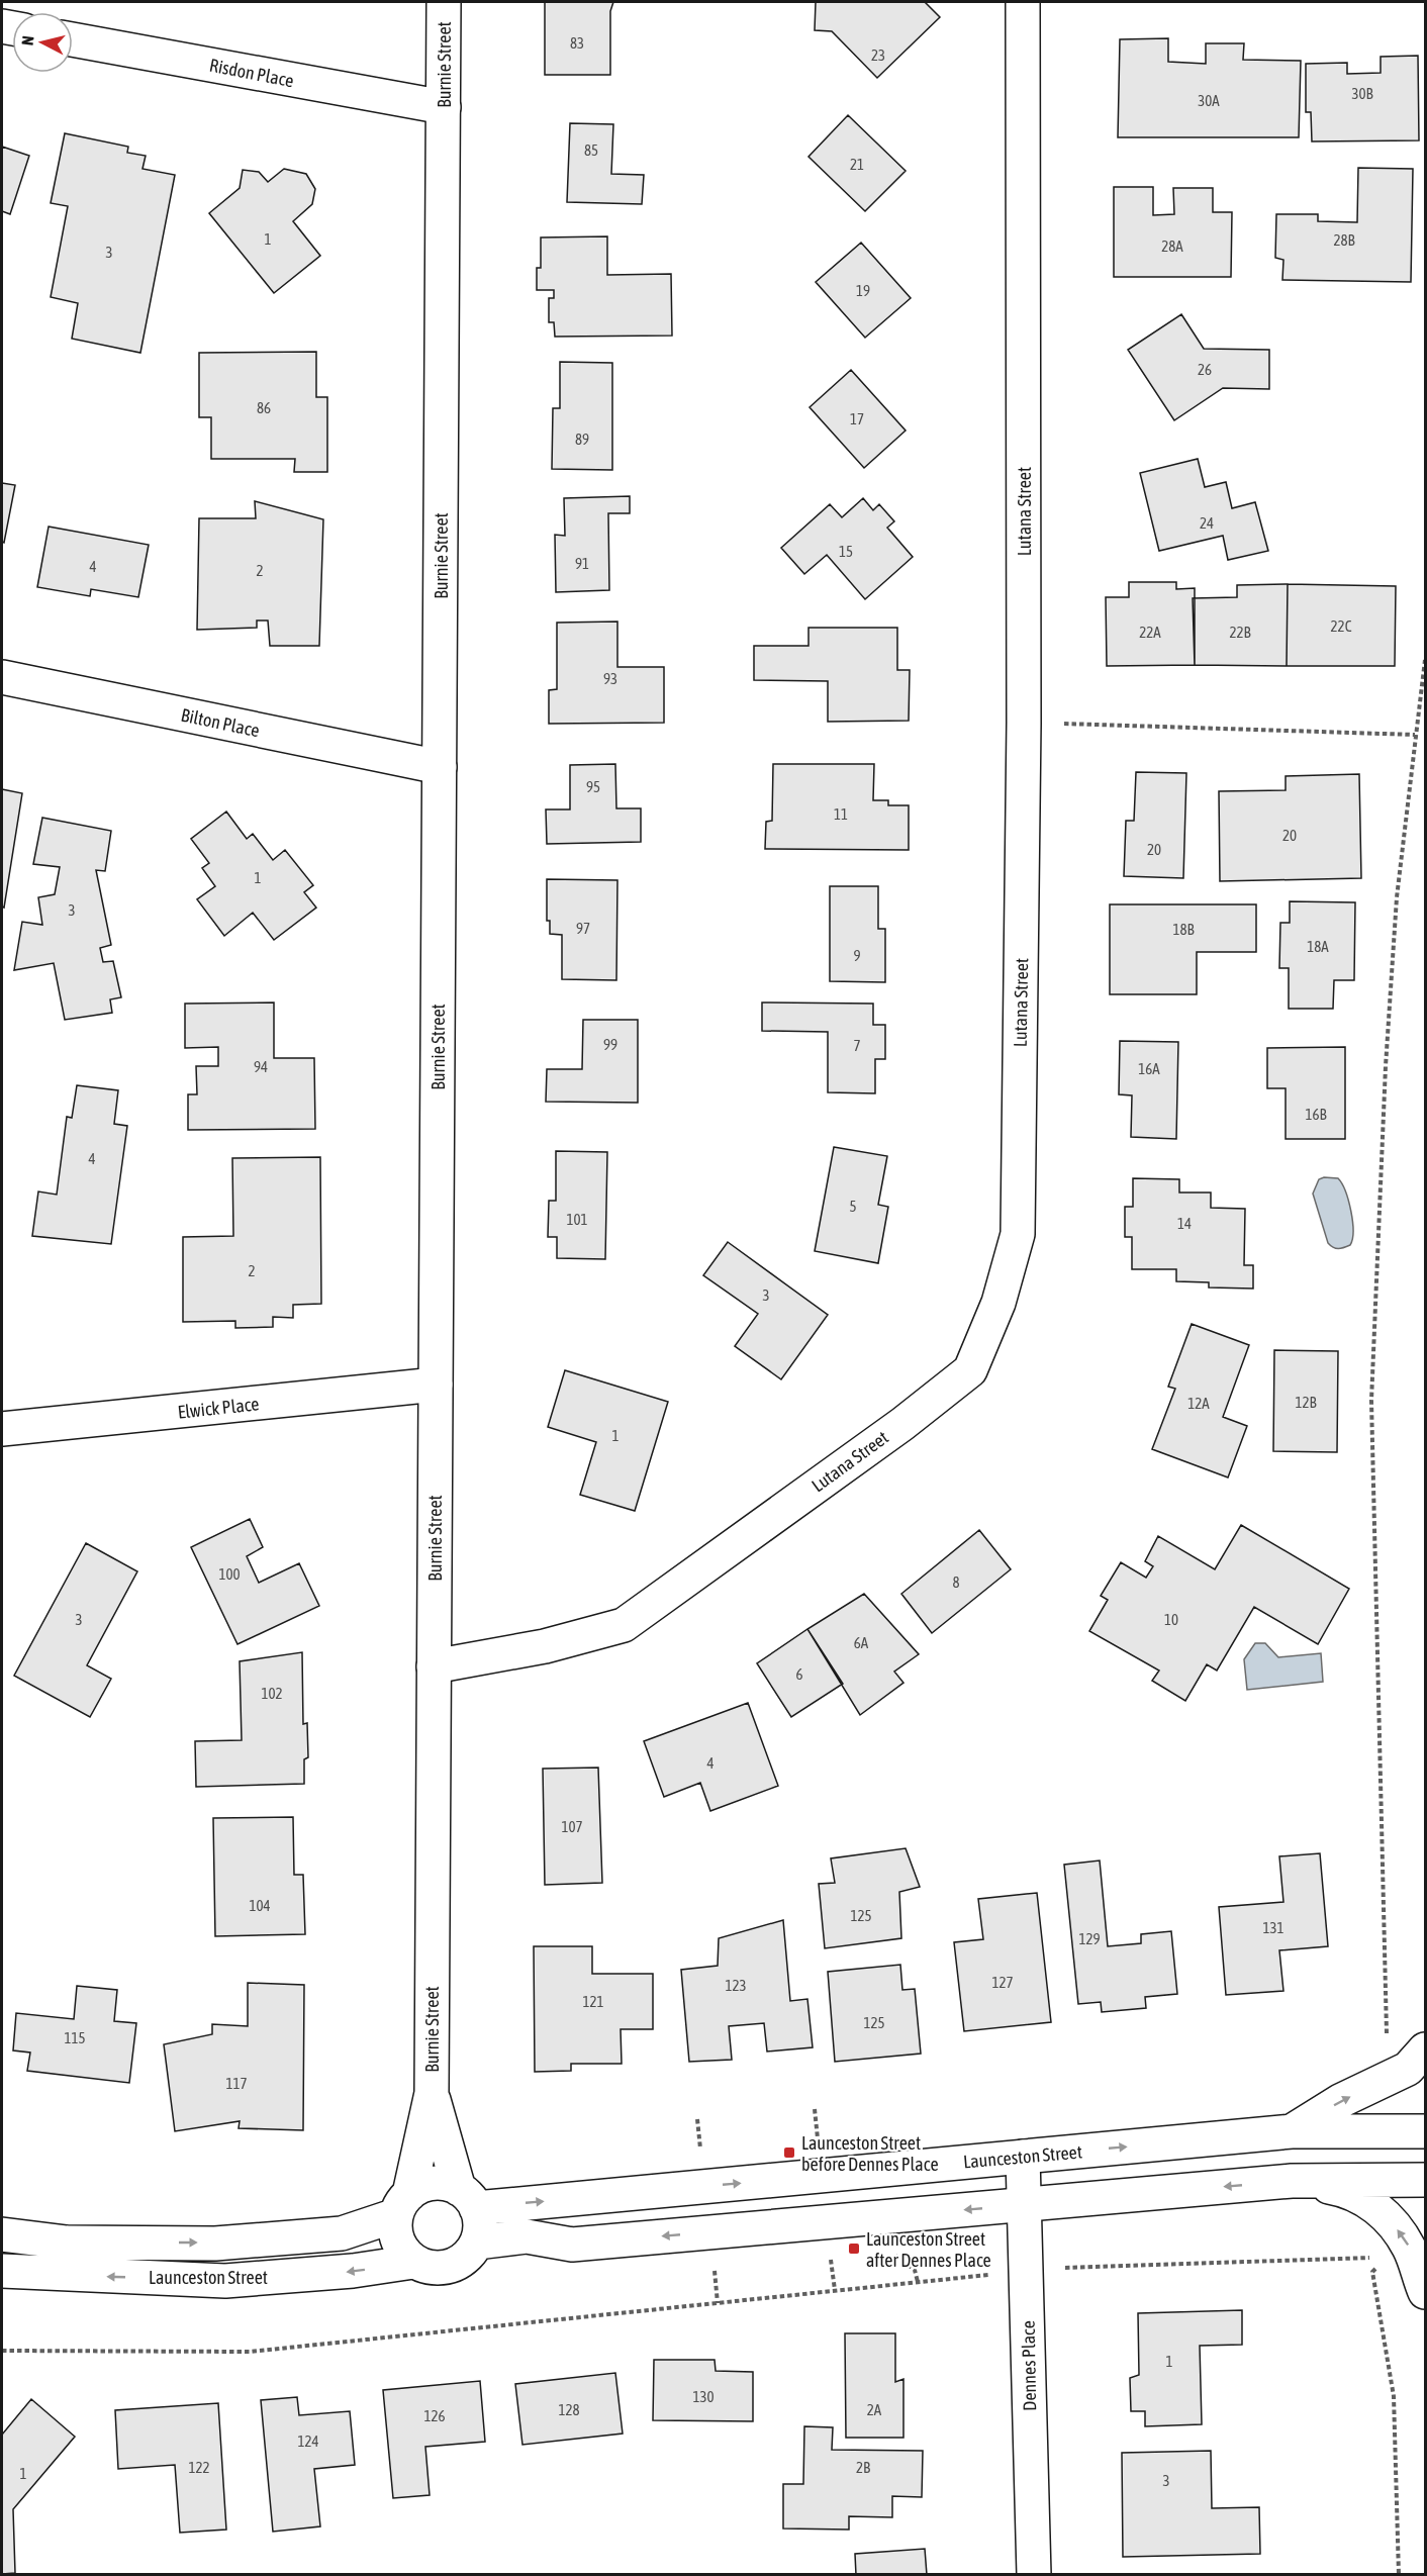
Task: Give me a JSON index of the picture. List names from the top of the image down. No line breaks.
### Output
{"streets":{"street":["Burnie Street","Risdon Place","Lutana Street","Bilton Place","Elwick Place","Launceston Street","Dennes Place"]},"crossings":[["Burnie Street","Risdon Place"],["Burnie Street","Lutana Street"],["Burnie Street","Bilton Place"],["Burnie Street","Elwick Place"],["Burnie Street","Launceston Street"],["Launceston Street","Dennes Place"]],"places":{"transit":["Launceston Street before Dennes Place","Launceston Street after Dennes Place"]},"house_numbers":["83","23","30B","30A","85","21","1","28B","28A","3","19","26","86","17","89","24","15","91","4","2","22C","22A","22B","93","95","11","20","20","1","3","97","18B","18A","9","99","7","94","16A","16B","4","5","101","14","2","3","12B","12A","1","100","8","3","10","6A","6","102","4","107","104","125","131","129","127","123","121","125","115","117","1","130","128","2A","126","124","122","2B","1","3"],"north":"left"}
